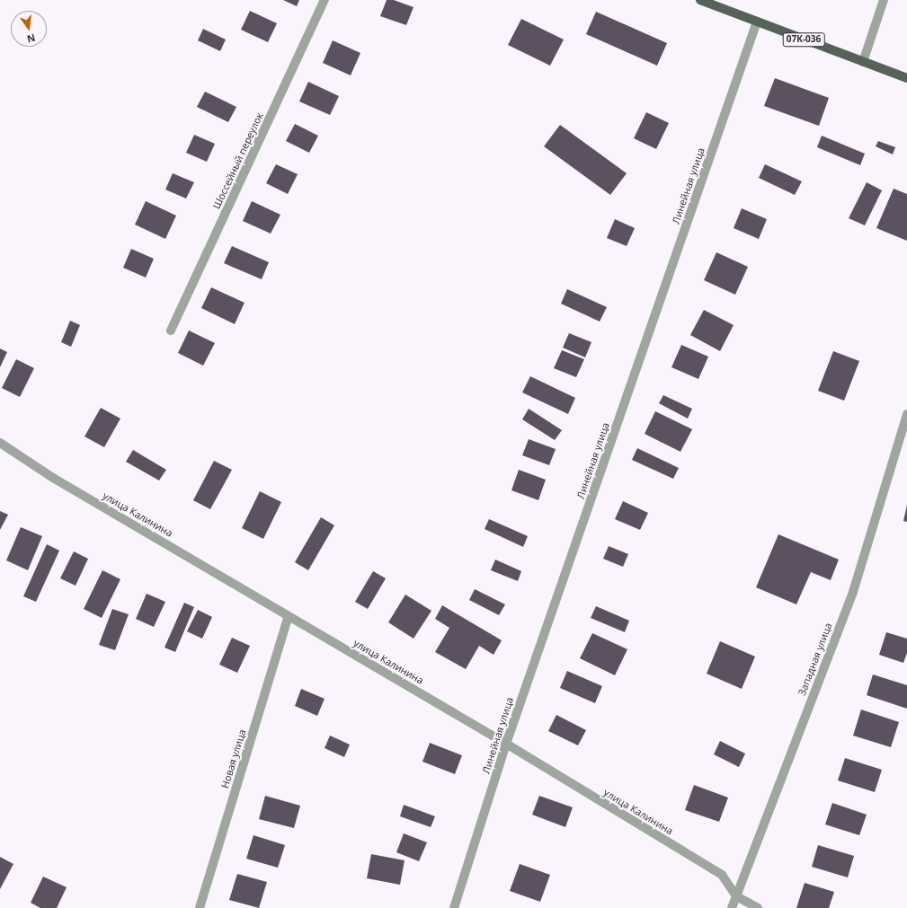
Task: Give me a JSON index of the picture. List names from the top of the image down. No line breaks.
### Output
{"streets":{"main road":["07К-036"],"street":["Шоссейный переулок","Линейная улица","улица Калинина","Западная улица","Новая улица"]},"crossings":[["07К-036","Линейная улица"],["Линейная улица","улица Калинина"],["улица Калинина","Западная улица"],["улица Калинина","Новая улица"]],"north":"bottom"}
